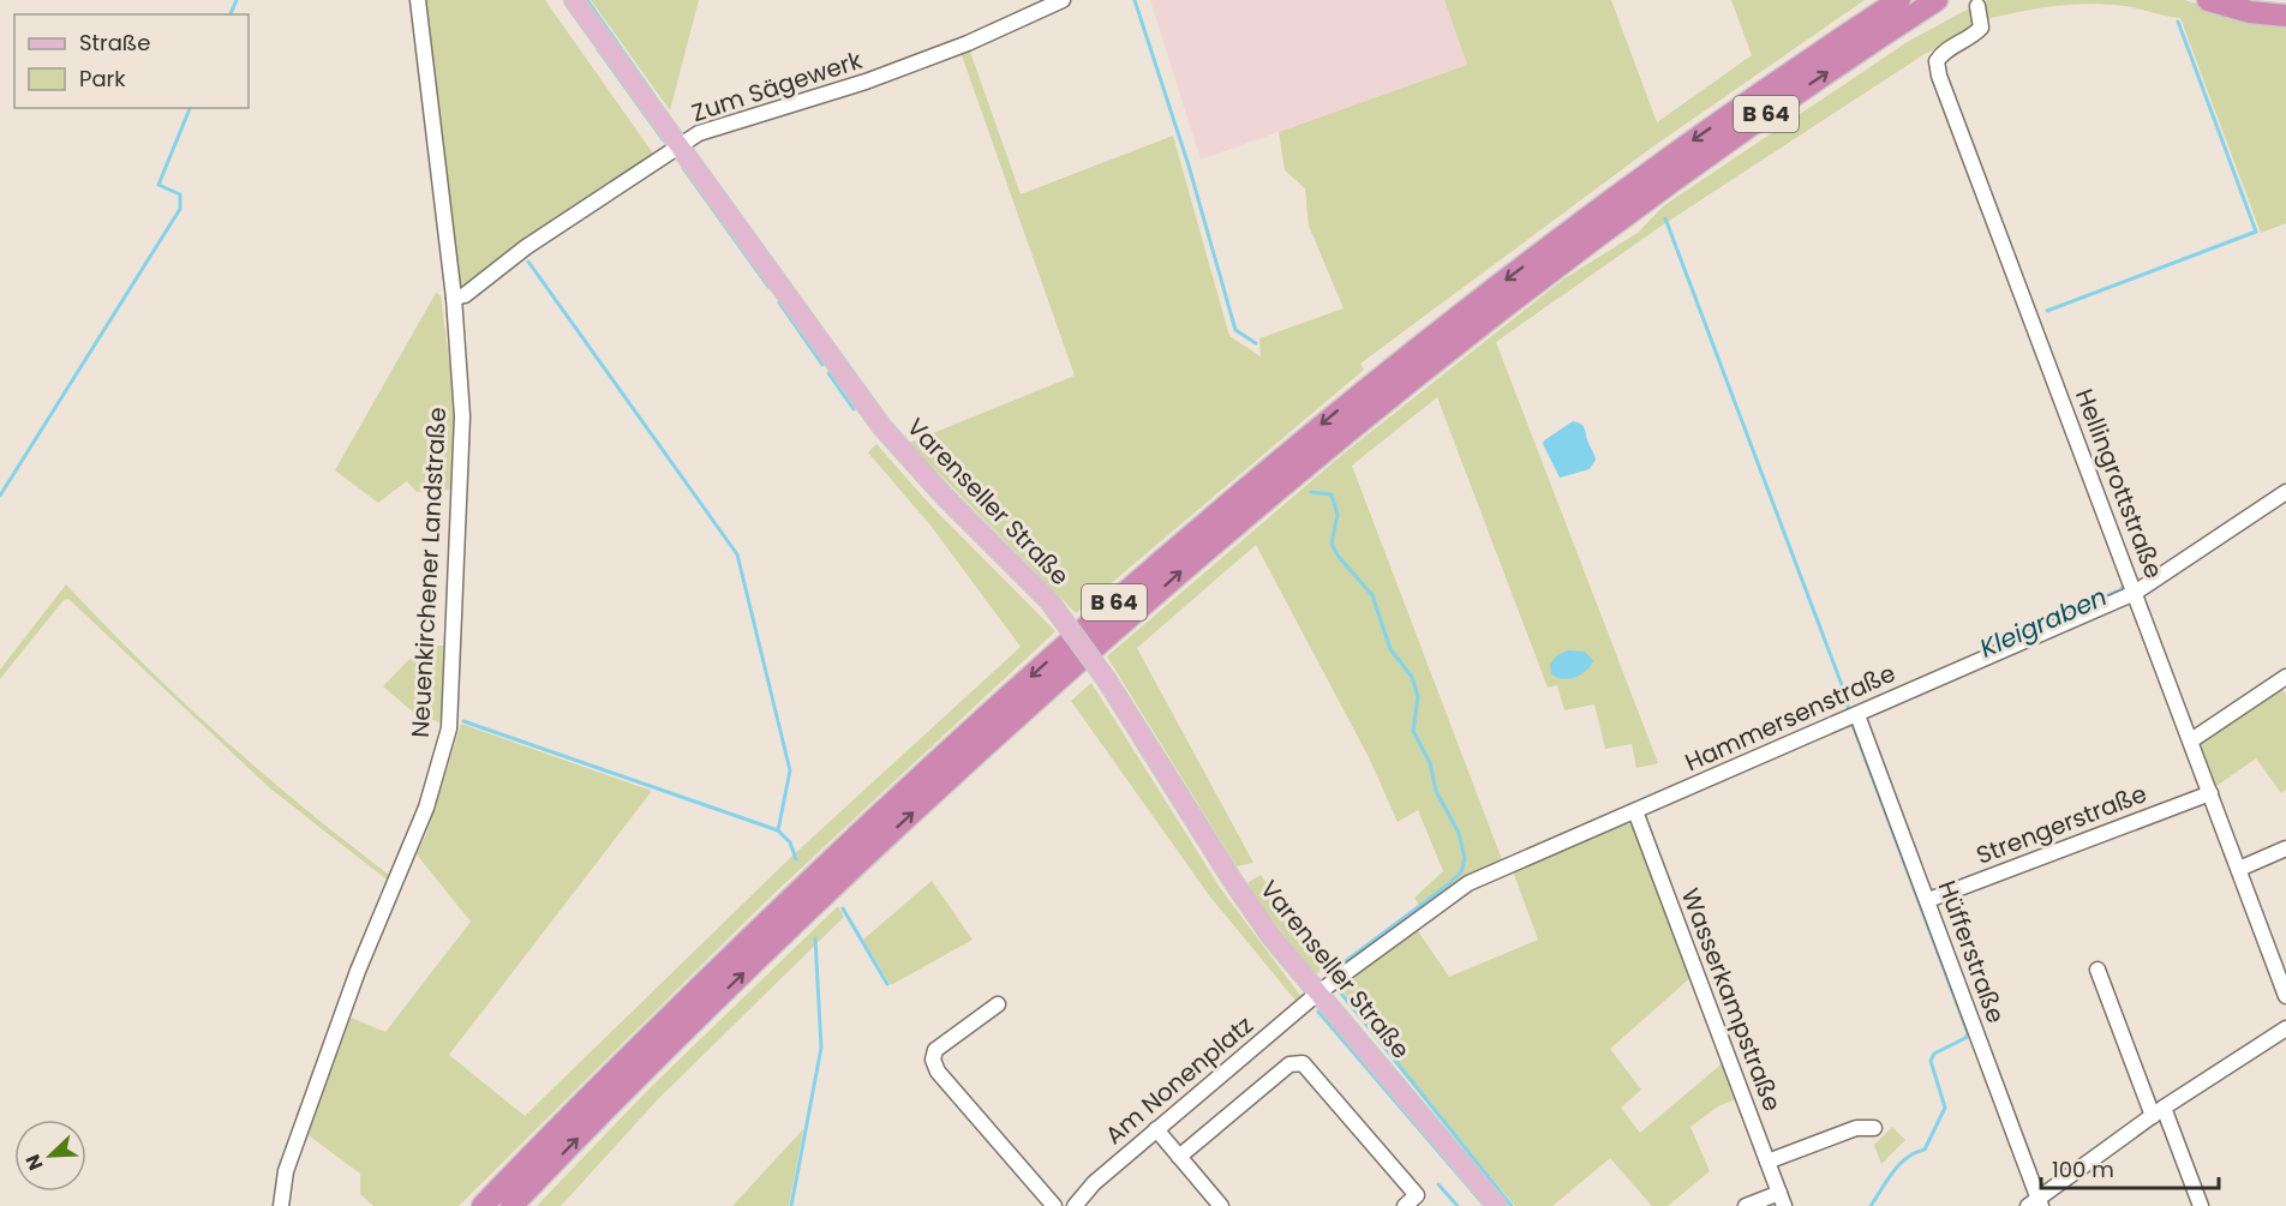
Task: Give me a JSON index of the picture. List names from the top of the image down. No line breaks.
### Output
{"streets":{"highway":["B 64"],"main road":["Varenseller Straße"],"street":["Zum Sägewerk","Hellingrottstraße","Neuenkirchener Landstraße","Hammersenstraße","Strengerstraße","Hüfferstraße","Wasserkampstraße","Am Nonenplatz"]},"crossings":[["Zum Sägewerk","Varenseller Straße"],["Zum Sägewerk","Neuenkirchener Landstraße"],["B 64","Hellingrottstraße"],["Hellingrottstraße","Hammersenstraße"],["Hellingrottstraße","Strengerstraße"],["Varenseller Straße","Hammersenstraße"],["Varenseller Straße","Am Nonenplatz"],["Hammersenstraße","Hüfferstraße"],["Hammersenstraße","Wasserkampstraße"],["Hammersenstraße","Am Nonenplatz"],["Strengerstraße","Hüfferstraße"]],"water":["Kleigraben"],"legend":["Straße","Park"],"scale_bar":"100 m","north":"bottom left"}
